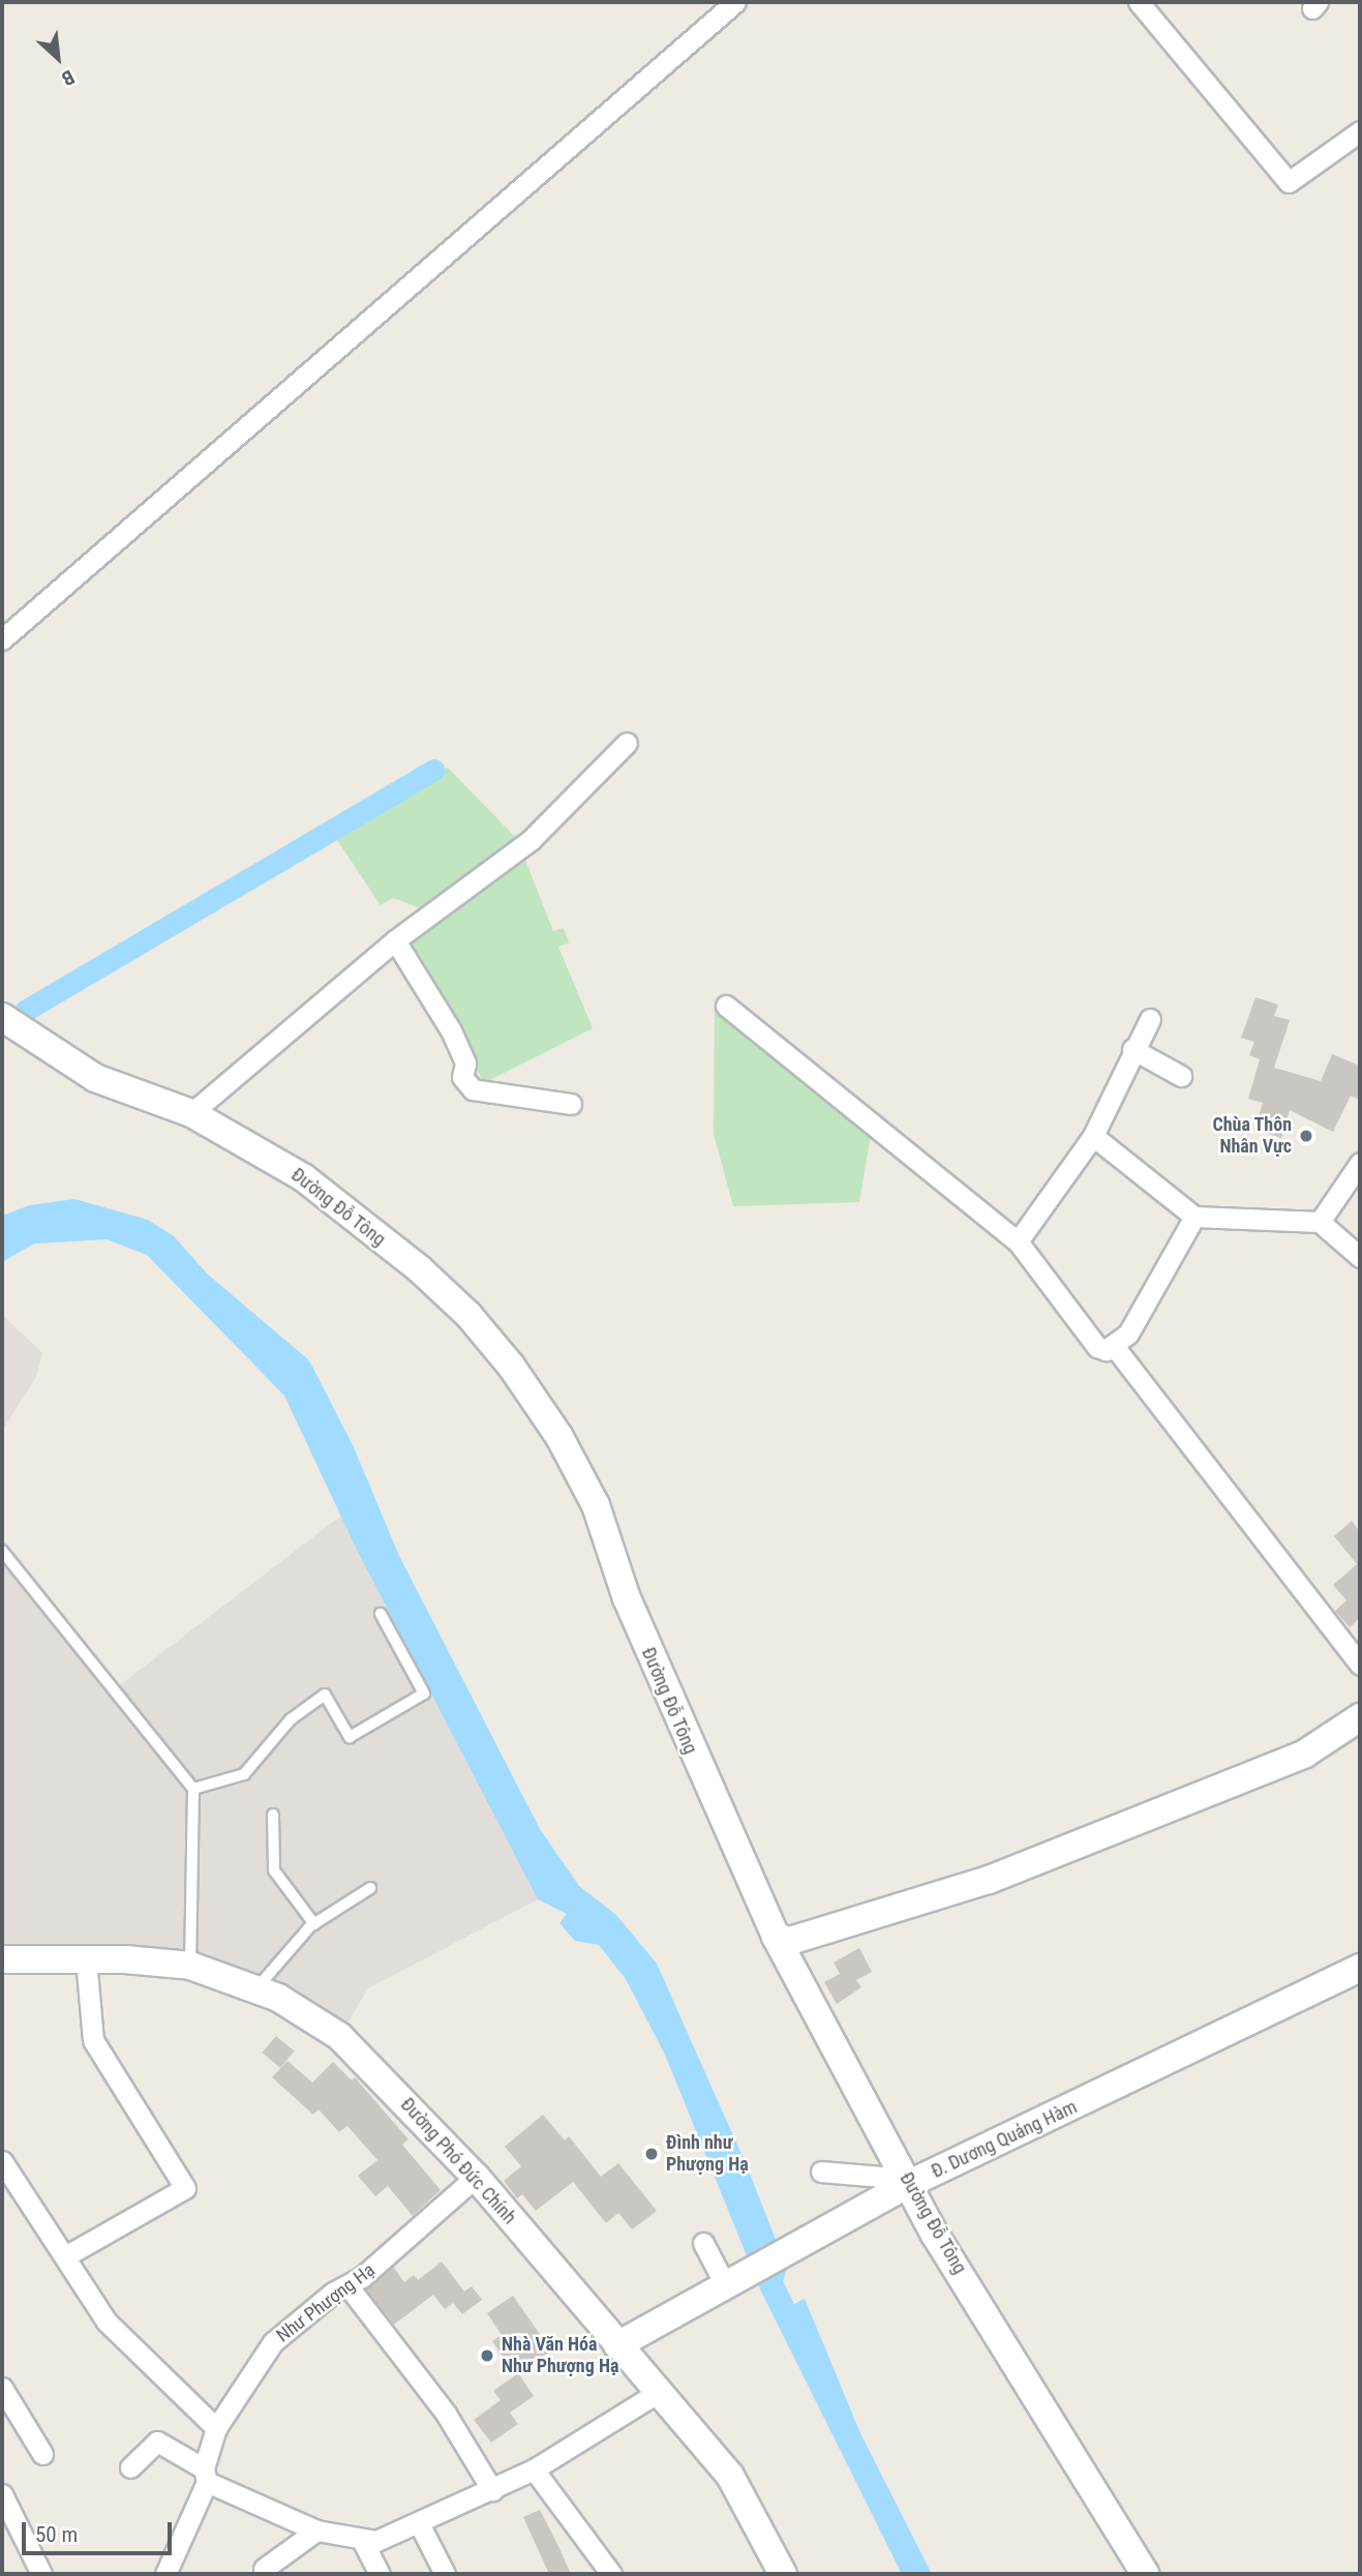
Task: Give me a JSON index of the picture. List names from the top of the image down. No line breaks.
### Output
{"streets":{"main road":["Đường Đỗ Tông","Đ. Dương Quảng Hàm","Đường Phó Đức Chính"],"street":["Như Phượng Hạ"]},"crossings":[["Đường Đỗ Tông","Đ. Dương Quảng Hàm"],["Đ. Dương Quảng Hàm","Đường Phó Đức Chính"],["Đường Phó Đức Chính","Như Phượng Hạ"]],"places":["Chùa Thôn Nhân Vực","Đình như Phượng Hạ","Nhà Văn Hóa Như Phượng Hạ"],"scale_bar":"50 m","north":"bottom right"}
